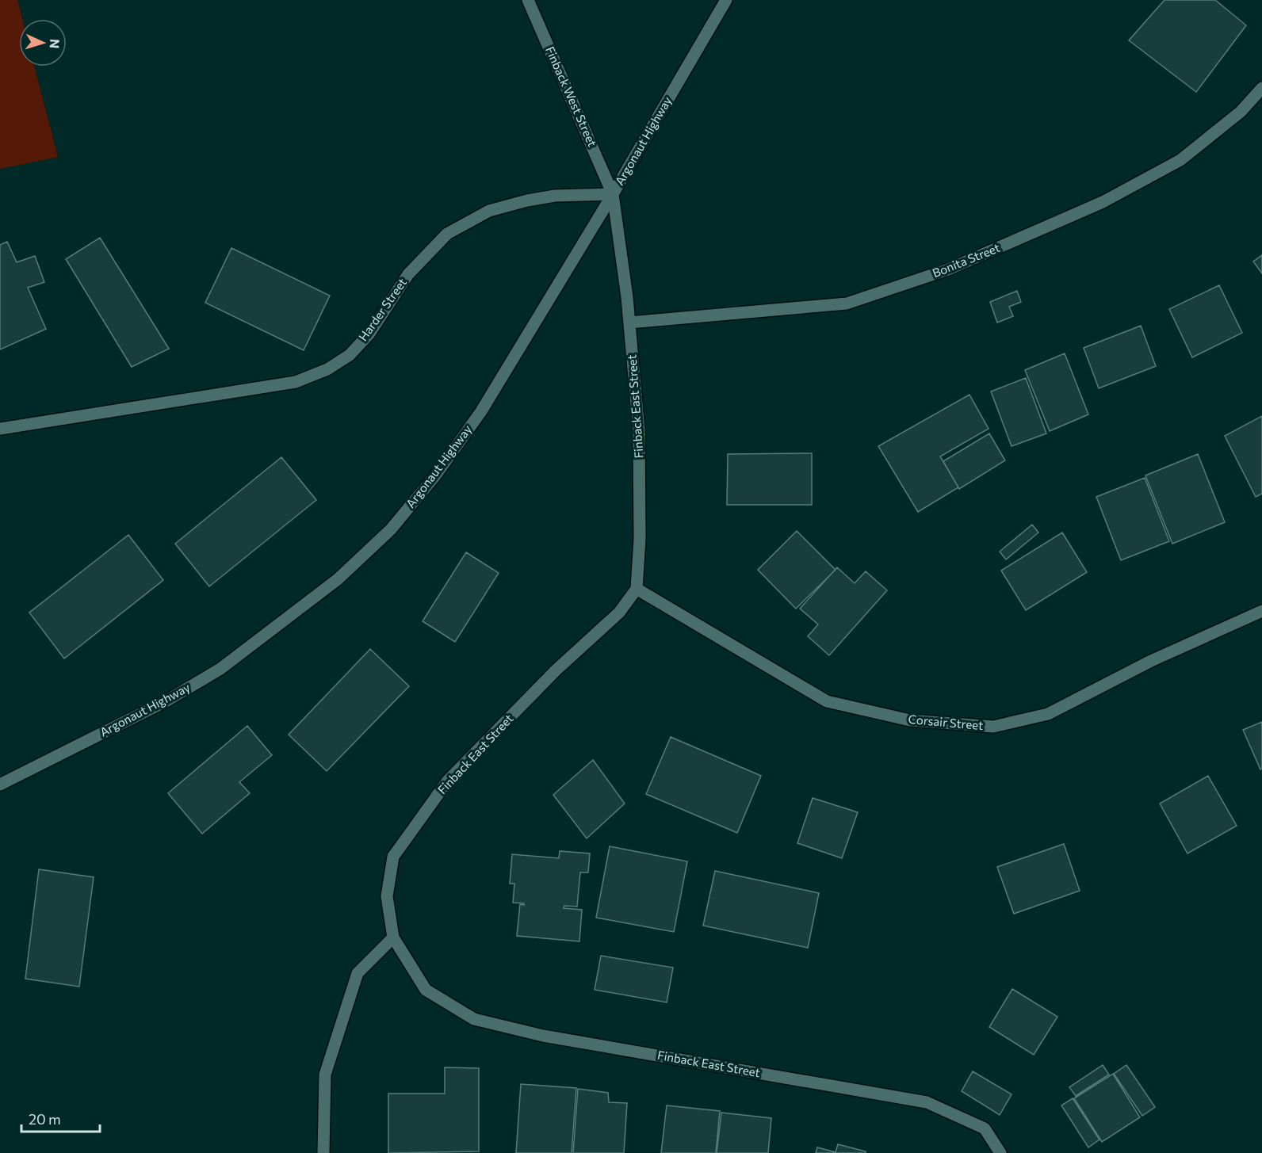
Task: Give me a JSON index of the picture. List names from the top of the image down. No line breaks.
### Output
{"streets":{"street":["Finback West Street","Argonaut Highway","Bonita Street","Harder Street","Finback East Street","Corsair Street"]},"crossings":[["Finback West Street","Argonaut Highway"],["Finback West Street","Harder Street"],["Finback West Street","Finback East Street"],["Argonaut Highway","Harder Street"],["Argonaut Highway","Finback East Street"],["Bonita Street","Finback East Street"],["Harder Street","Finback East Street"],["Finback East Street","Corsair Street"]],"scale_bar":"20 m","north":"right"}
